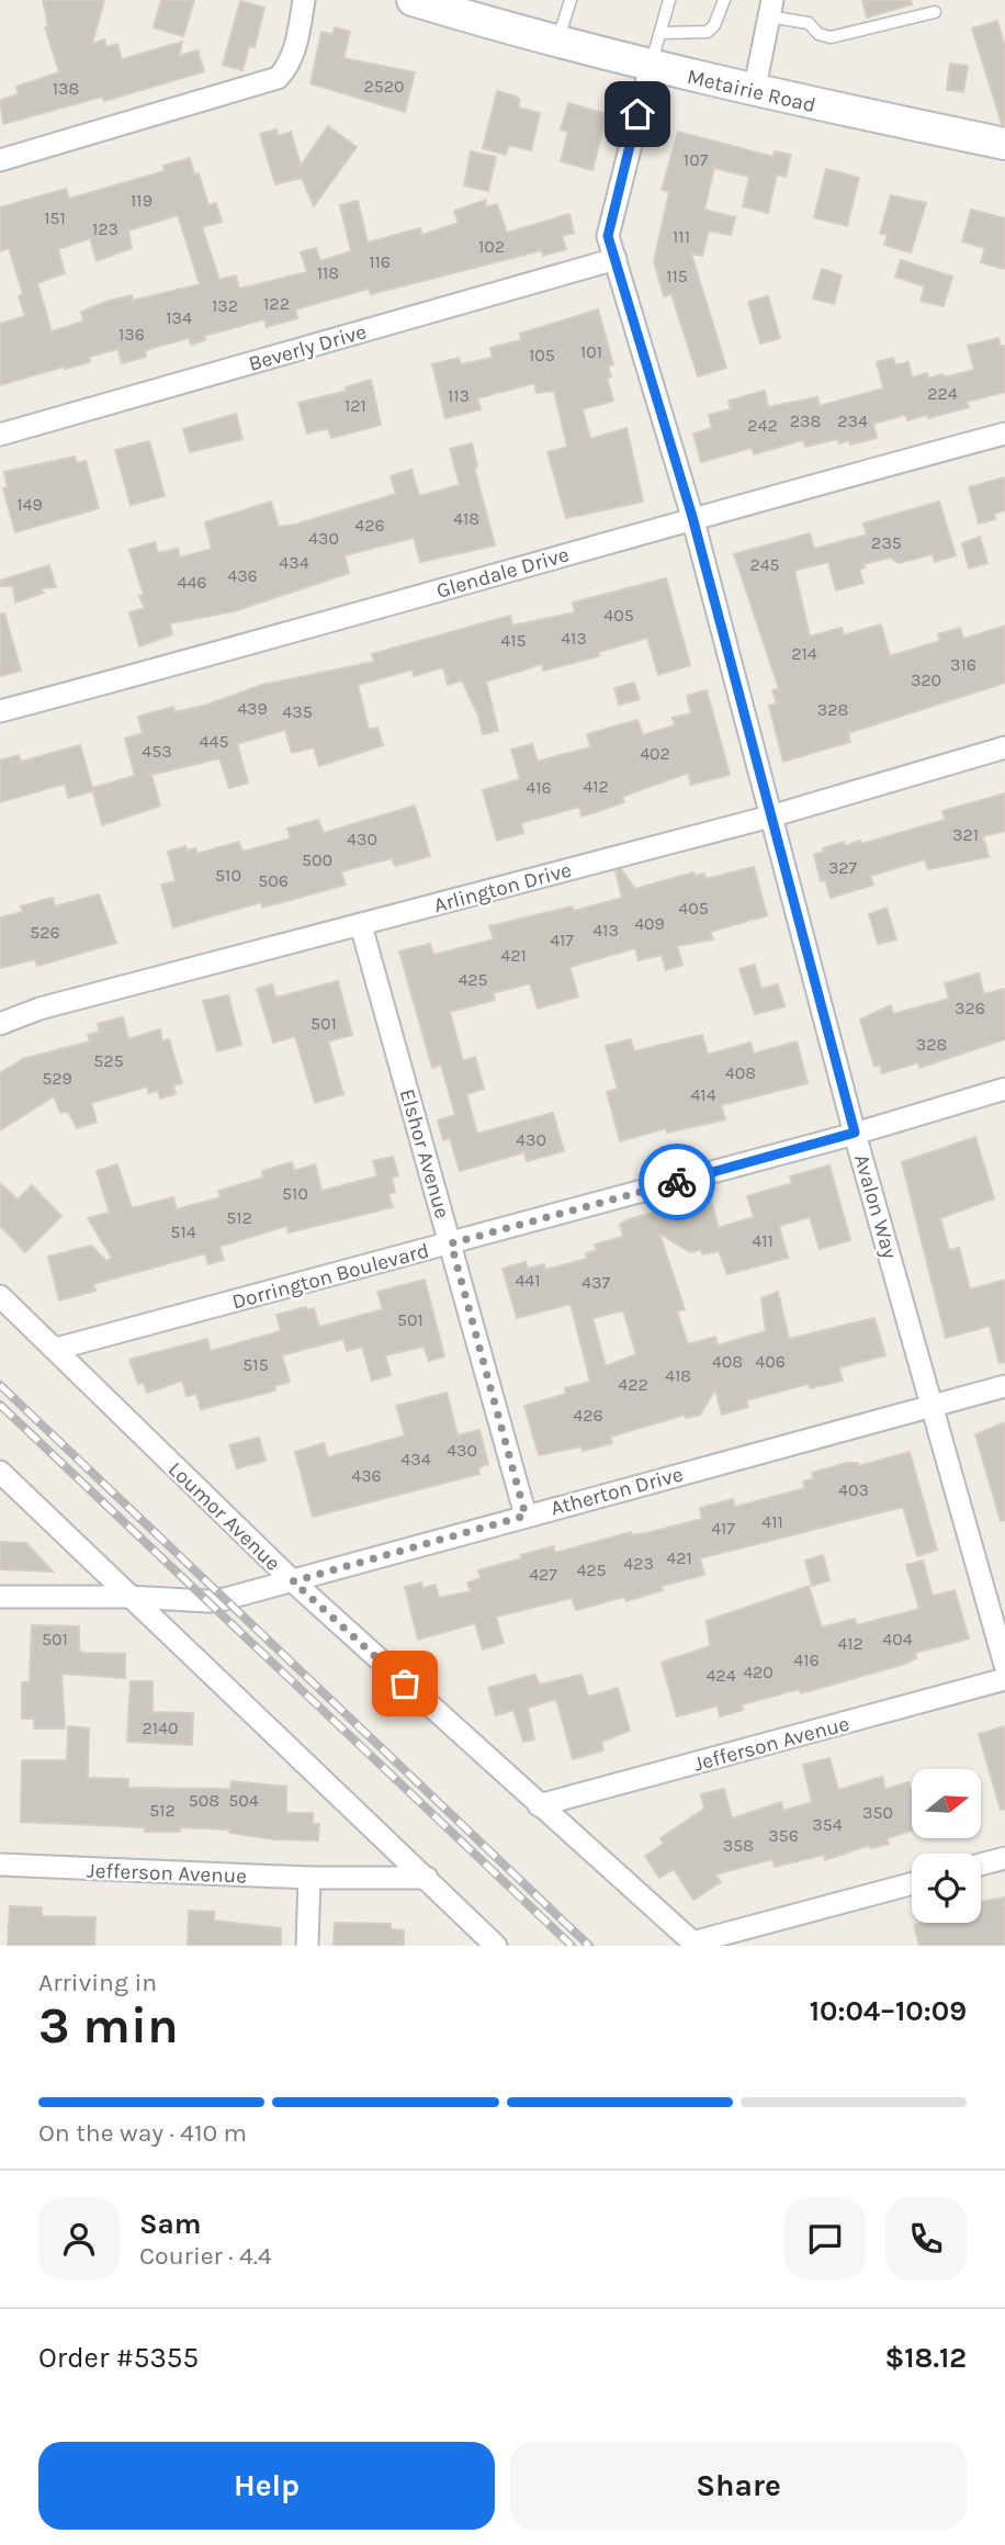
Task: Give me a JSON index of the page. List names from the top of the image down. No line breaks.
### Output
{"streets":{"main road":["Metairie Road"],"street":["Beverly Drive","Glendale Drive","Arlington Drive","Elshor Avenue","Avalon Way","Dorrington Boulevard","Atherton Drive","Loumor Avenue","Jefferson Avenue"]},"crossings":[["Metairie Road","Avalon Way"],["Beverly Drive","Avalon Way"],["Glendale Drive","Avalon Way"],["Arlington Drive","Elshor Avenue"],["Arlington Drive","Avalon Way"],["Elshor Avenue","Dorrington Boulevard"],["Elshor Avenue","Atherton Drive"],["Avalon Way","Dorrington Boulevard"],["Avalon Way","Atherton Drive"],["Dorrington Boulevard","Loumor Avenue"],["Atherton Drive","Loumor Avenue"],["Loumor Avenue","Jefferson Avenue"]],"house_numbers":["2520","138","107","119","151","123","111","102","116","118","115","122","132","134","136","101","105","224","113","121","238","234","242","149","418","426","430","235","434","245","436","446","405","413","415","214","316","320","439","328","435","445","453","402","412","416","321","430","500","327","510","506","405","409","413","526","417","421","425","326","501","328","525","408","529","414","430","510","512","514","411","441","437","501","408","406","515","418","422","426","430","434","436","403","411","417","421","423","425","427","501","404","412","416","420","424","2140","508","504","512","350","354","356","358"],"north":"right","page":{"heading":["3 min","Arriving in","10:04–10:09"],"panel":["Sam","Courier · 4.4","Order #5355","$18.12"],"bar":"On the way · 410 m","buttons":["Help","Share"]}}
